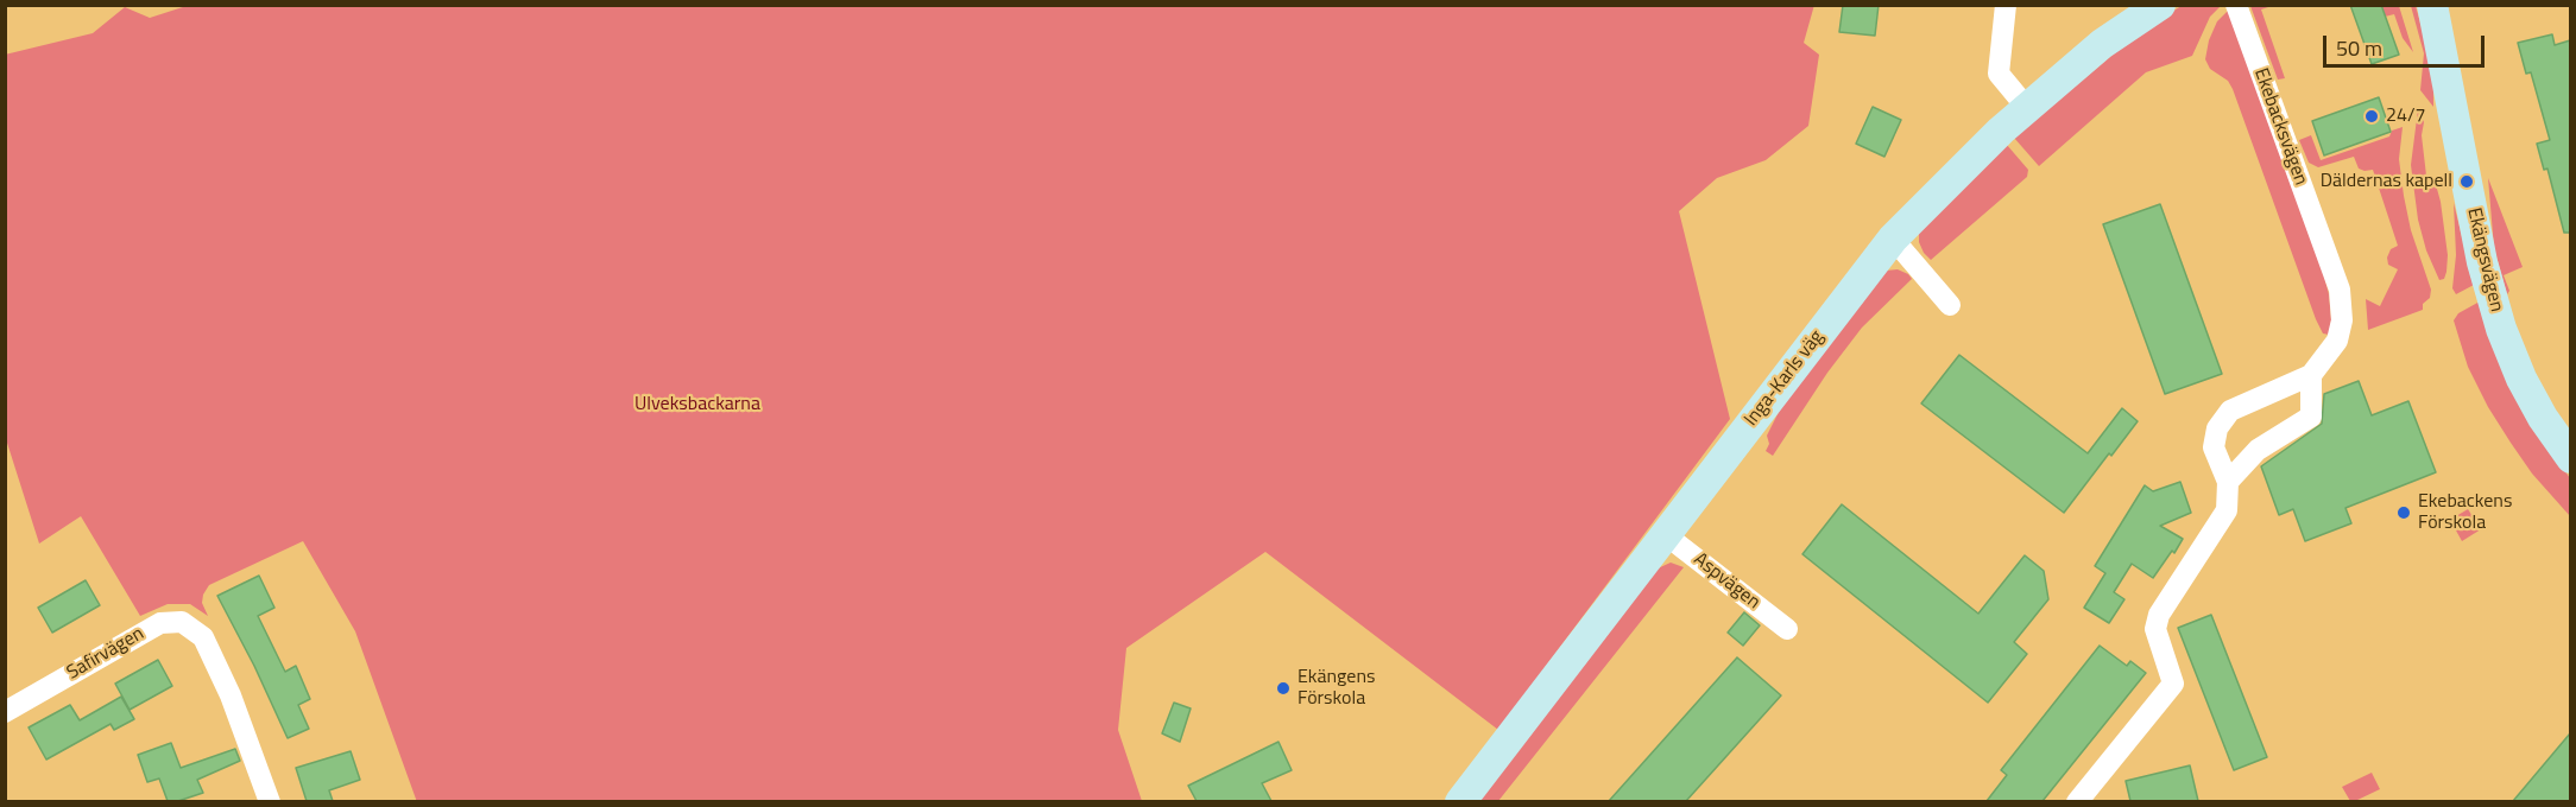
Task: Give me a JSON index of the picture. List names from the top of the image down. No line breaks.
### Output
{"streets":{"street":["Ekebacksvägen","Ekängsvägen","Inga-Karls väg","Aspvägen","Safirvägen"]},"crossings":[["Inga-Karls väg","Aspvägen"]],"parks":["Ulveksbackarna"],"places":["24/7","Däldernas kapell","Ekebackens Förskola","Ekängens Förskola"],"scale_bar":"50 m"}
